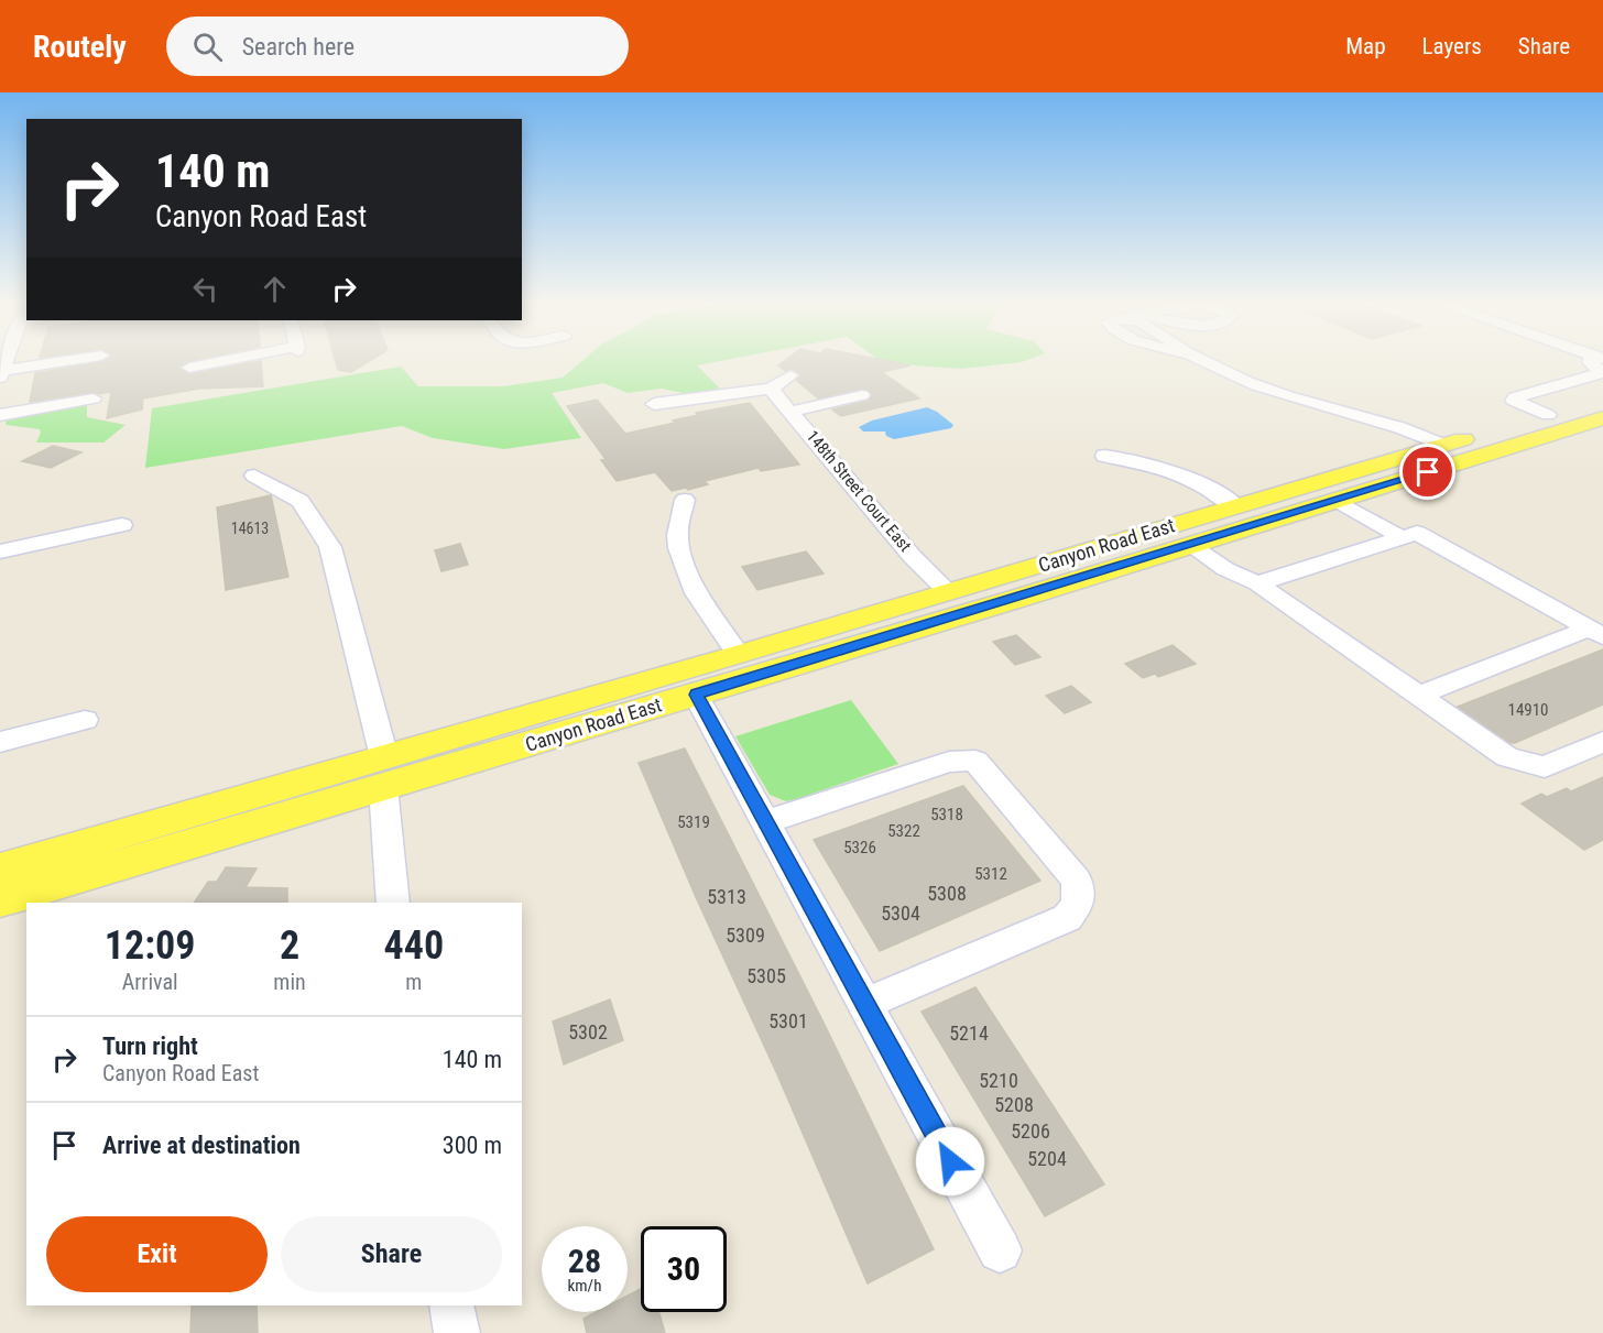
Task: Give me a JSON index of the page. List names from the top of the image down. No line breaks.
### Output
{"streets":{"main road":["Canyon Road East"],"street":["148th Street Court East"]},"crossings":[["148th Street Court East","Canyon Road East"]],"house_numbers":["14613","14910","5318","5319","5322","5326","5312","5308","5313","5304","5309","5305","5301","5302","5214","5210","5208","5206","5204"],"page":{"header":"Routely","search":"Search here","nav":["Map","Layers","Share"],"turn":["140 m","Canyon Road East"],"eta":["12:09","Arrival","2","min","440","m"],"list":[{"name":"Turn right","note":"Canyon Road East","value":"140 m"},{"name":"Arrive at destination","value":"300 m"}],"buttons":["Exit","Share"],"speed":"28 km/h","limit":"30"}}
